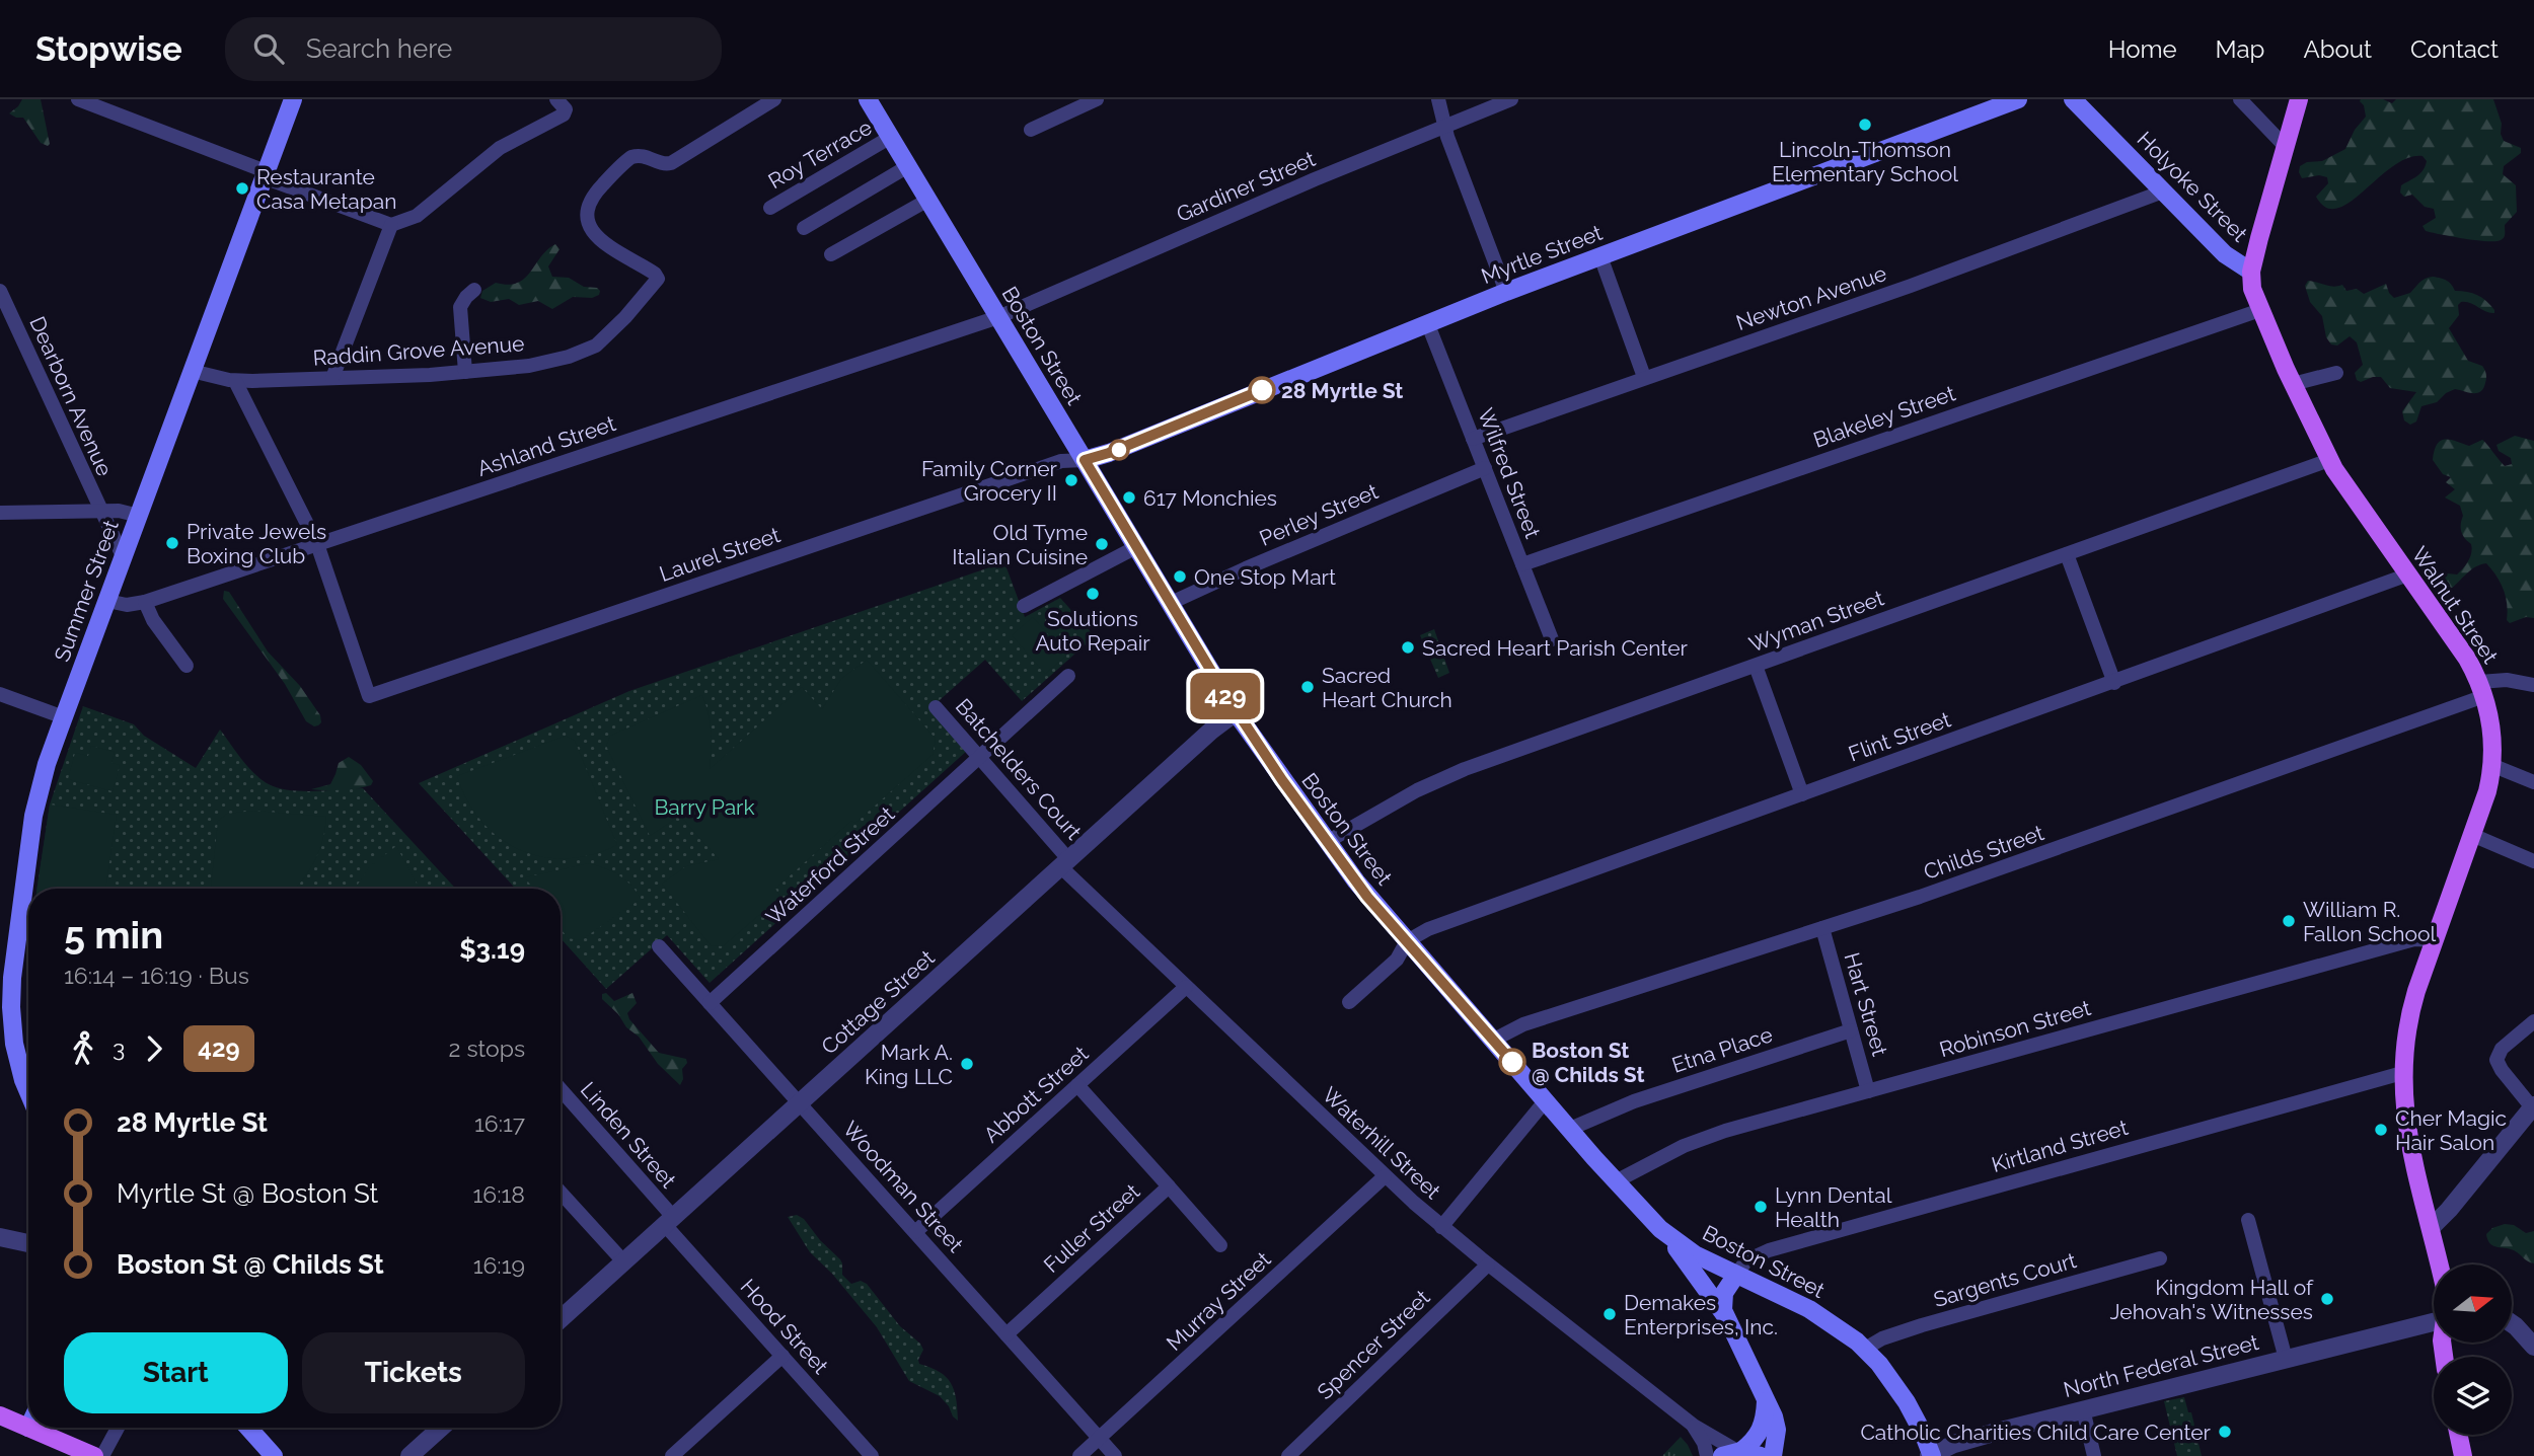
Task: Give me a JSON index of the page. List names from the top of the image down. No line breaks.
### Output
{"streets":{"main road":["Holyoke Street","Myrtle Street","Boston Street","Summer Street","Walnut Street"],"street":["Roy Terrace","Gardiner Street","Newton Avenue","Raddin Grove Avenue","Dearborn Avenue","Blakeley Street","Ashland Street","Wilfred Street","Perley Street","Laurel Street","Wyman Street","Flint Street","Batchelders Court","Childs Street","Waterford Street","Cottage Street","Hart Street","Robinson Street","Etna Place","Abbott Street","Linden Street","Waterhill Street","Kirtland Street","Woodman Street","Fuller Street","Sargents Court","Murray Street","Hood Street","Spencer Street","North Federal Street"]},"crossings":[["Roy Terrace","Boston Street"],["Gardiner Street","Boston Street"],["Gardiner Street","Ashland Street"],["Holyoke Street","Newton Avenue"],["Holyoke Street","Walnut Street"],["Myrtle Street","Boston Street"],["Myrtle Street","Wilfred Street"],["Myrtle Street","Laurel Street"],["Newton Avenue","Wilfred Street"],["Boston Street","Ashland Street"],["Boston Street","Perley Street"],["Boston Street","Laurel Street"],["Boston Street","Wyman Street"],["Boston Street","Flint Street"],["Boston Street","Childs Street"],["Boston Street","Cottage Street"],["Boston Street","Robinson Street"],["Boston Street","Etna Place"],["Boston Street","Kirtland Street"],["Boston Street","Sargents Court"],["Boston Street","North Federal Street"],["Raddin Grove Avenue","Summer Street"],["Dearborn Avenue","Summer Street"],["Blakeley Street","Wilfred Street"],["Blakeley Street","Walnut Street"],["Ashland Street","Laurel Street"],["Ashland Street","Summer Street"],["Wilfred Street","Perley Street"],["Walnut Street","Wyman Street"],["Walnut Street","Flint Street"],["Walnut Street","Childs Street"],["Walnut Street","Robinson Street"],["Walnut Street","Kirtland Street"],["Batchelders Court","Waterford Street"],["Batchelders Court","Cottage Street"],["Batchelders Court","Waterhill Street"],["Childs Street","Hart Street"],["Waterford Street","Woodman Street"],["Cottage Street","Linden Street"],["Cottage Street","Waterhill Street"],["Cottage Street","Woodman Street"],["Cottage Street","Hood Street"],["Hart Street","Robinson Street"],["Hart Street","Etna Place"],["Abbott Street","Waterhill Street"],["Abbott Street","Woodman Street"],["Abbott Street","Fuller Street"],["Linden Street","Hood Street"],["Waterhill Street","Murray Street"],["Waterhill Street","Spencer Street"],["Woodman Street","Fuller Street"],["Woodman Street","Murray Street"]],"parks":["Barry Park"],"places":["Lincoln-Thomson Elementary School","Restaurante Casa Metapan","28 Myrtle St","Family Corner Grocery II","617 Monchies","Private Jewels Boxing Club","Old Tyme Italian Cuisine","One Stop Mart","Solutions Auto Repair","Sacred Heart Parish Center","Sacred Heart Church","William R. Fallon School","Boston St @ Childs St","Mark A. King LLC","Cher Magic Hair Salon","Lynn Dental Health","Kingdom Hall of Jehovah's Witnesses","Demakes Enterprises, Inc.","Catholic Charities Child Care Center"],"lines":["bus line 429"],"north":"right","page":{"header":"Stopwise","search":"Search here","nav":["Home","Map","About","Contact"],"on_map":"429","heading":["5 min","16:14 – 16:19 · Bus","$3.19"],"legs":["3","429","2 stops"],"list":[{"name":"28 Myrtle St","value":"16:17"},{"name":"Myrtle St @ Boston St","value":"16:18"},{"name":"Boston St @ Childs St","value":"16:19"}],"buttons":["Start","Tickets"]}}
